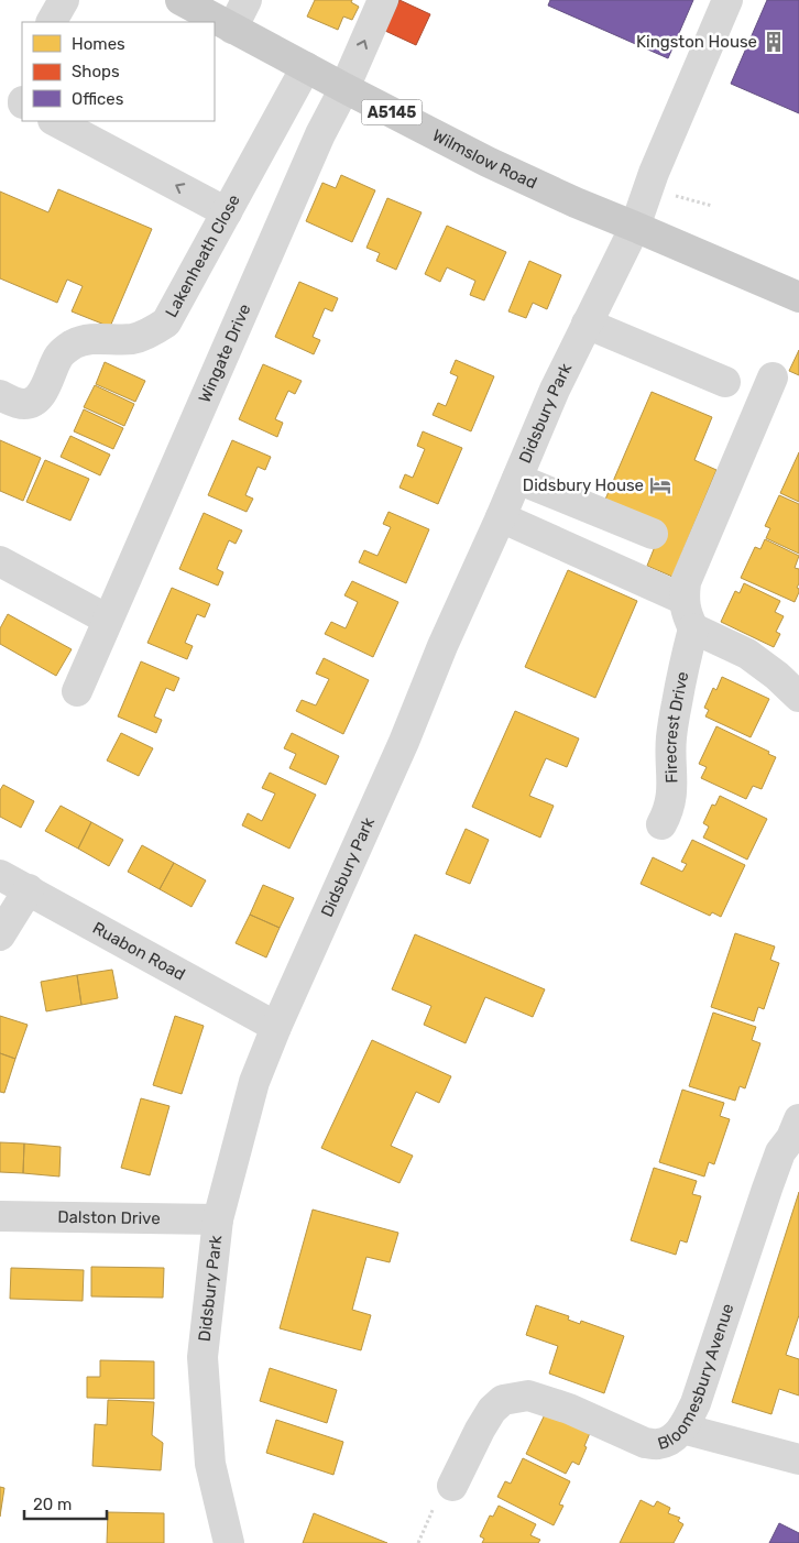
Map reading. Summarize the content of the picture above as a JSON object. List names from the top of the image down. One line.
{"streets":{"main road":["A5145","Wilmslow Road"],"street":["Lakenheath Close","Wingate Drive","Didsbury Park","Firecrest Drive","Ruabon Road","Dalston Drive","Bloomesbury Avenue"]},"crossings":[["Wilmslow Road","Lakenheath Close"],["Wilmslow Road","Wingate Drive"],["Wilmslow Road","Didsbury Park"],["Didsbury Park","Ruabon Road"],["Didsbury Park","Dalston Drive"]],"places":{"building":["Kingston House"],"hotel":["Didsbury House"]},"legend":["Homes","Shops","Offices"],"scale_bar":"20 m"}
